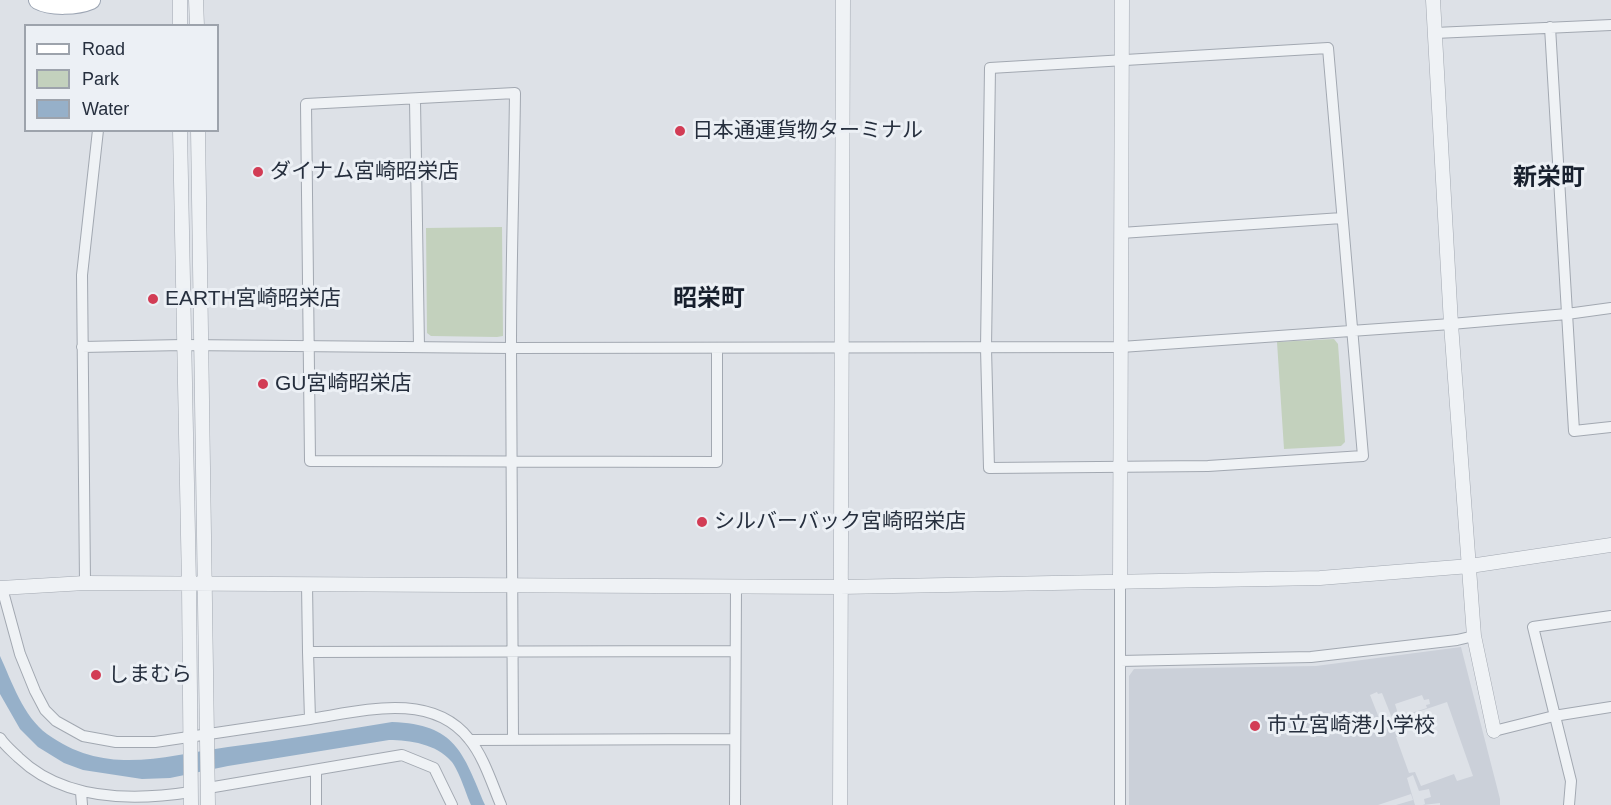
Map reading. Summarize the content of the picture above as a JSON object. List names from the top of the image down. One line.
{"districts":["新栄町","昭栄町"],"places":["日本通運貨物ターミナル","ダイナム宮崎昭栄店","EARTH宮崎昭栄店","GU宮崎昭栄店","シルバーバック宮崎昭栄店","しまむら","市立宮崎港小学校"],"legend":["Road","Park","Water"]}
